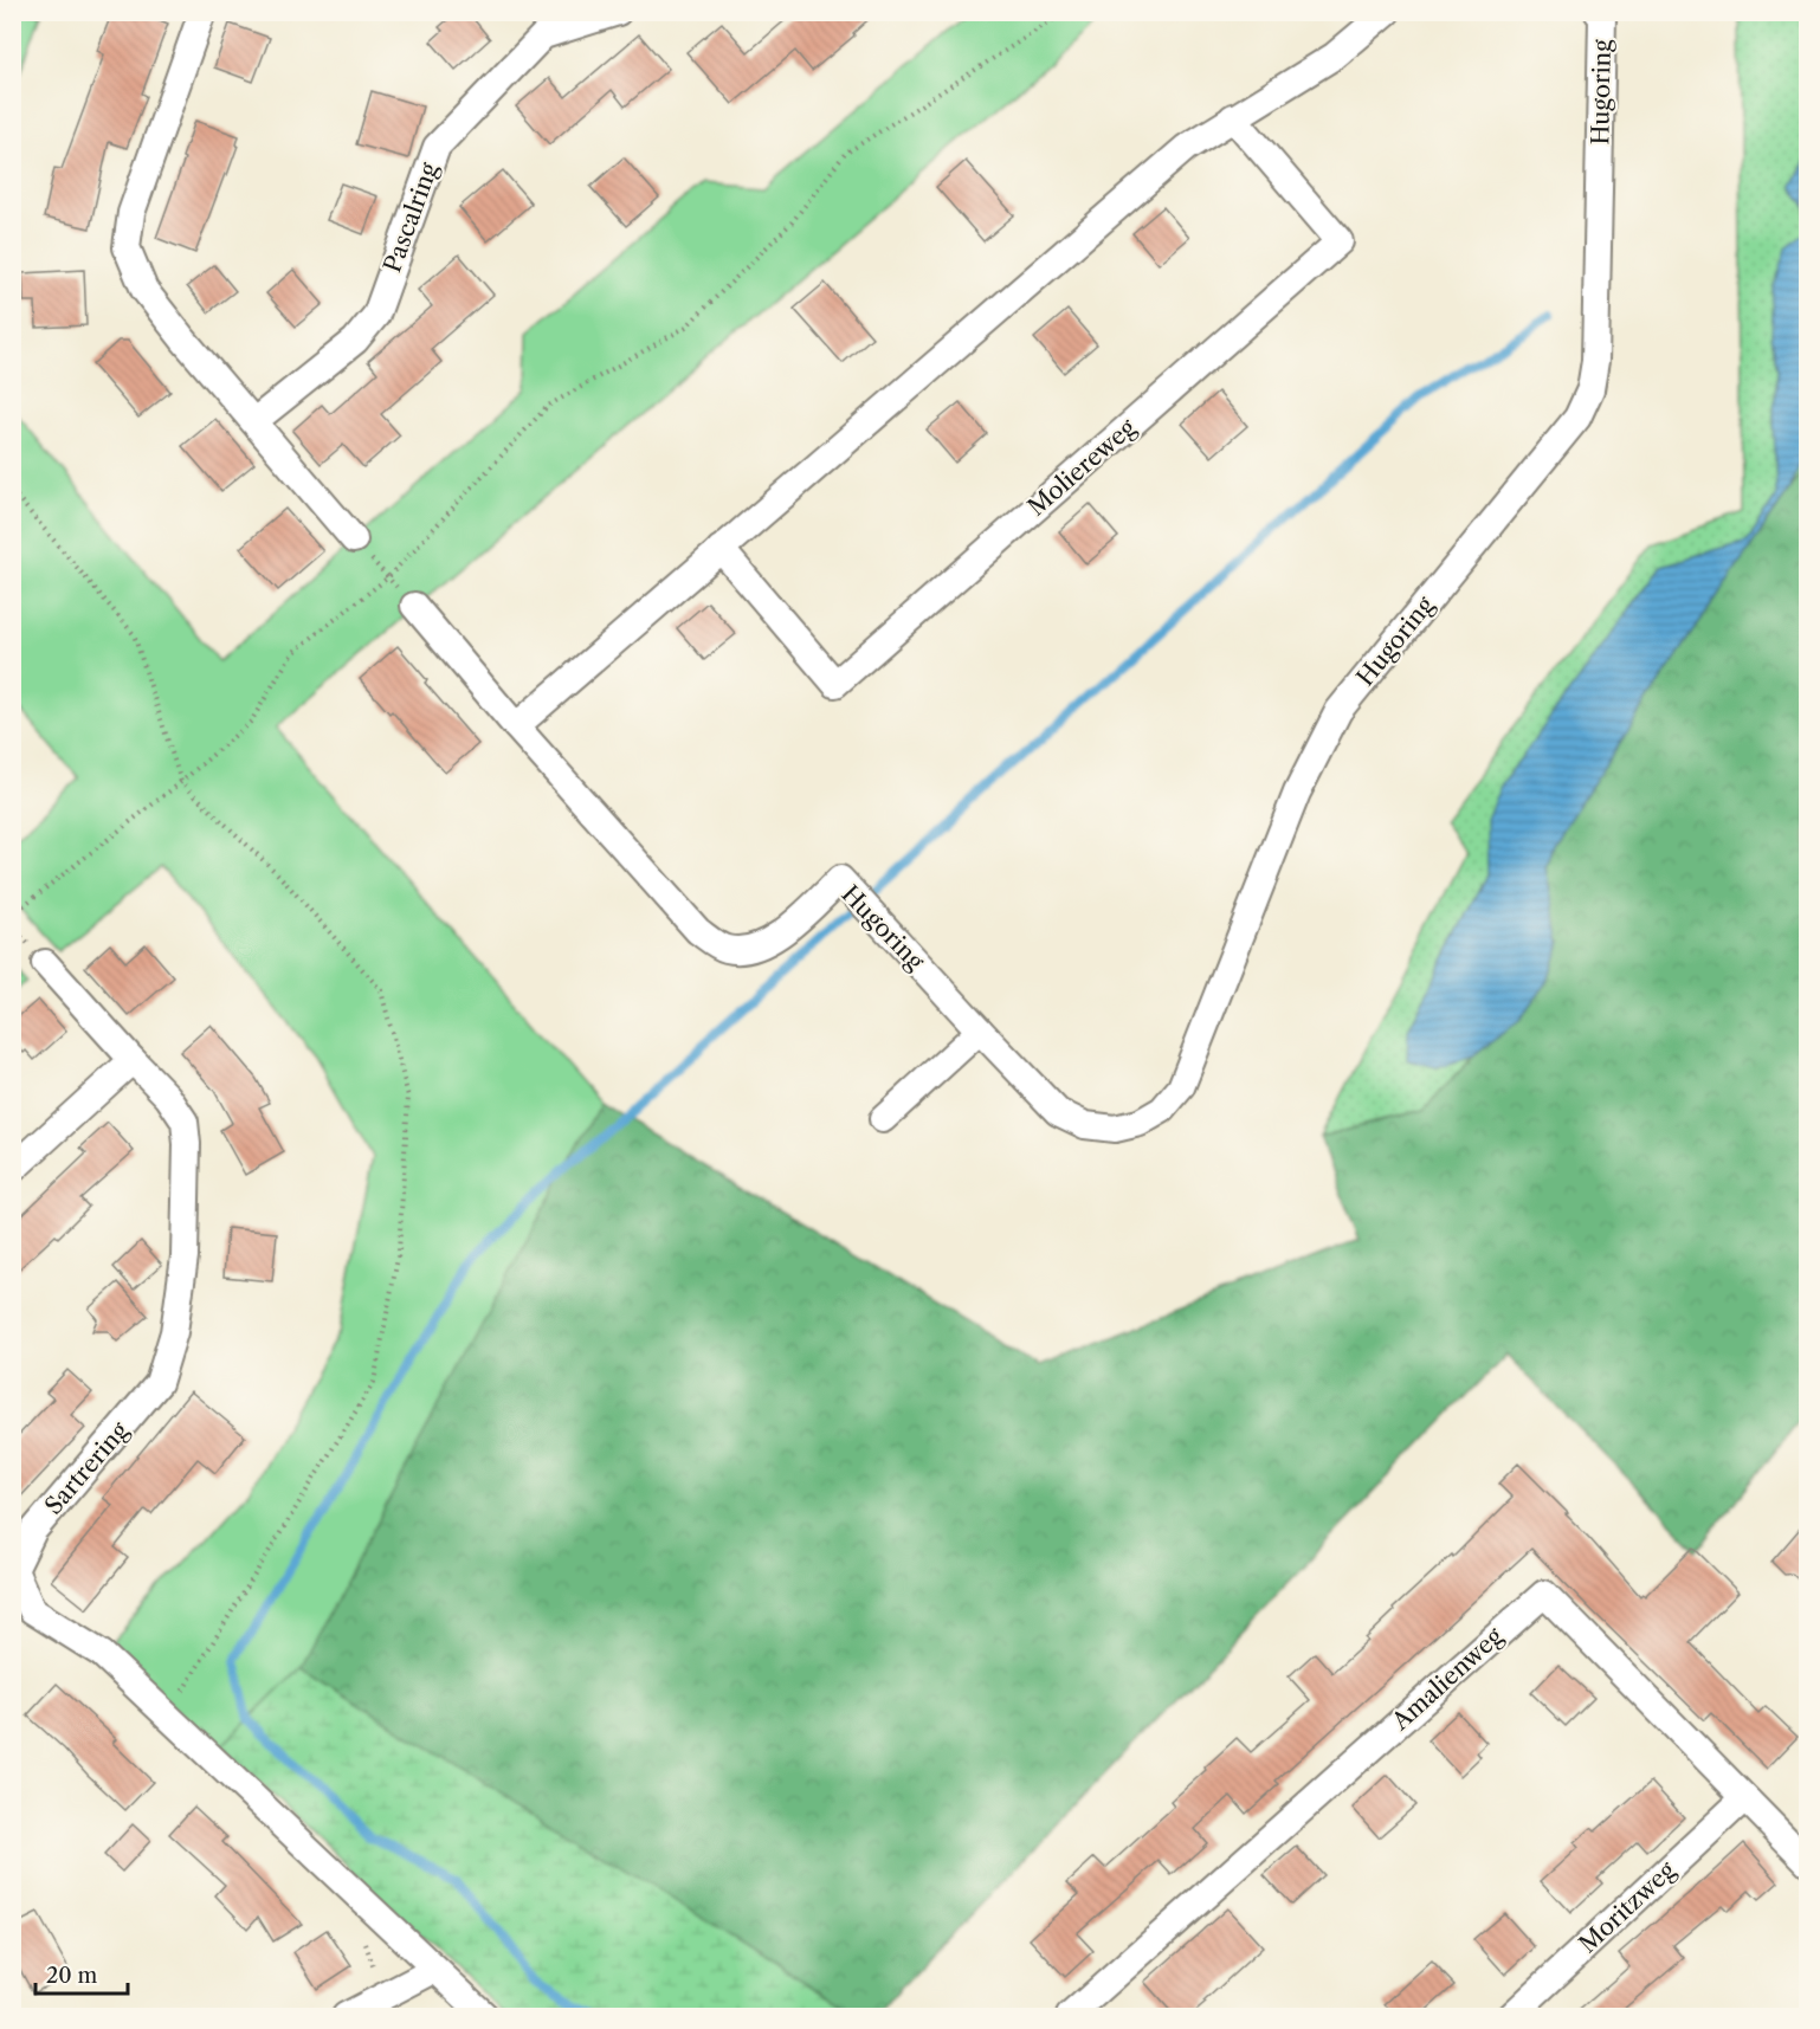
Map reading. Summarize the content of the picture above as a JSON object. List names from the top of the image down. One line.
{"streets":{"street":["Hugoring","Pascalring","Moliereweg","Sartrering","Amalienweg","Moritzweg"]},"crossings":[["Amalienweg","Moritzweg"]],"scale_bar":"20 m"}
